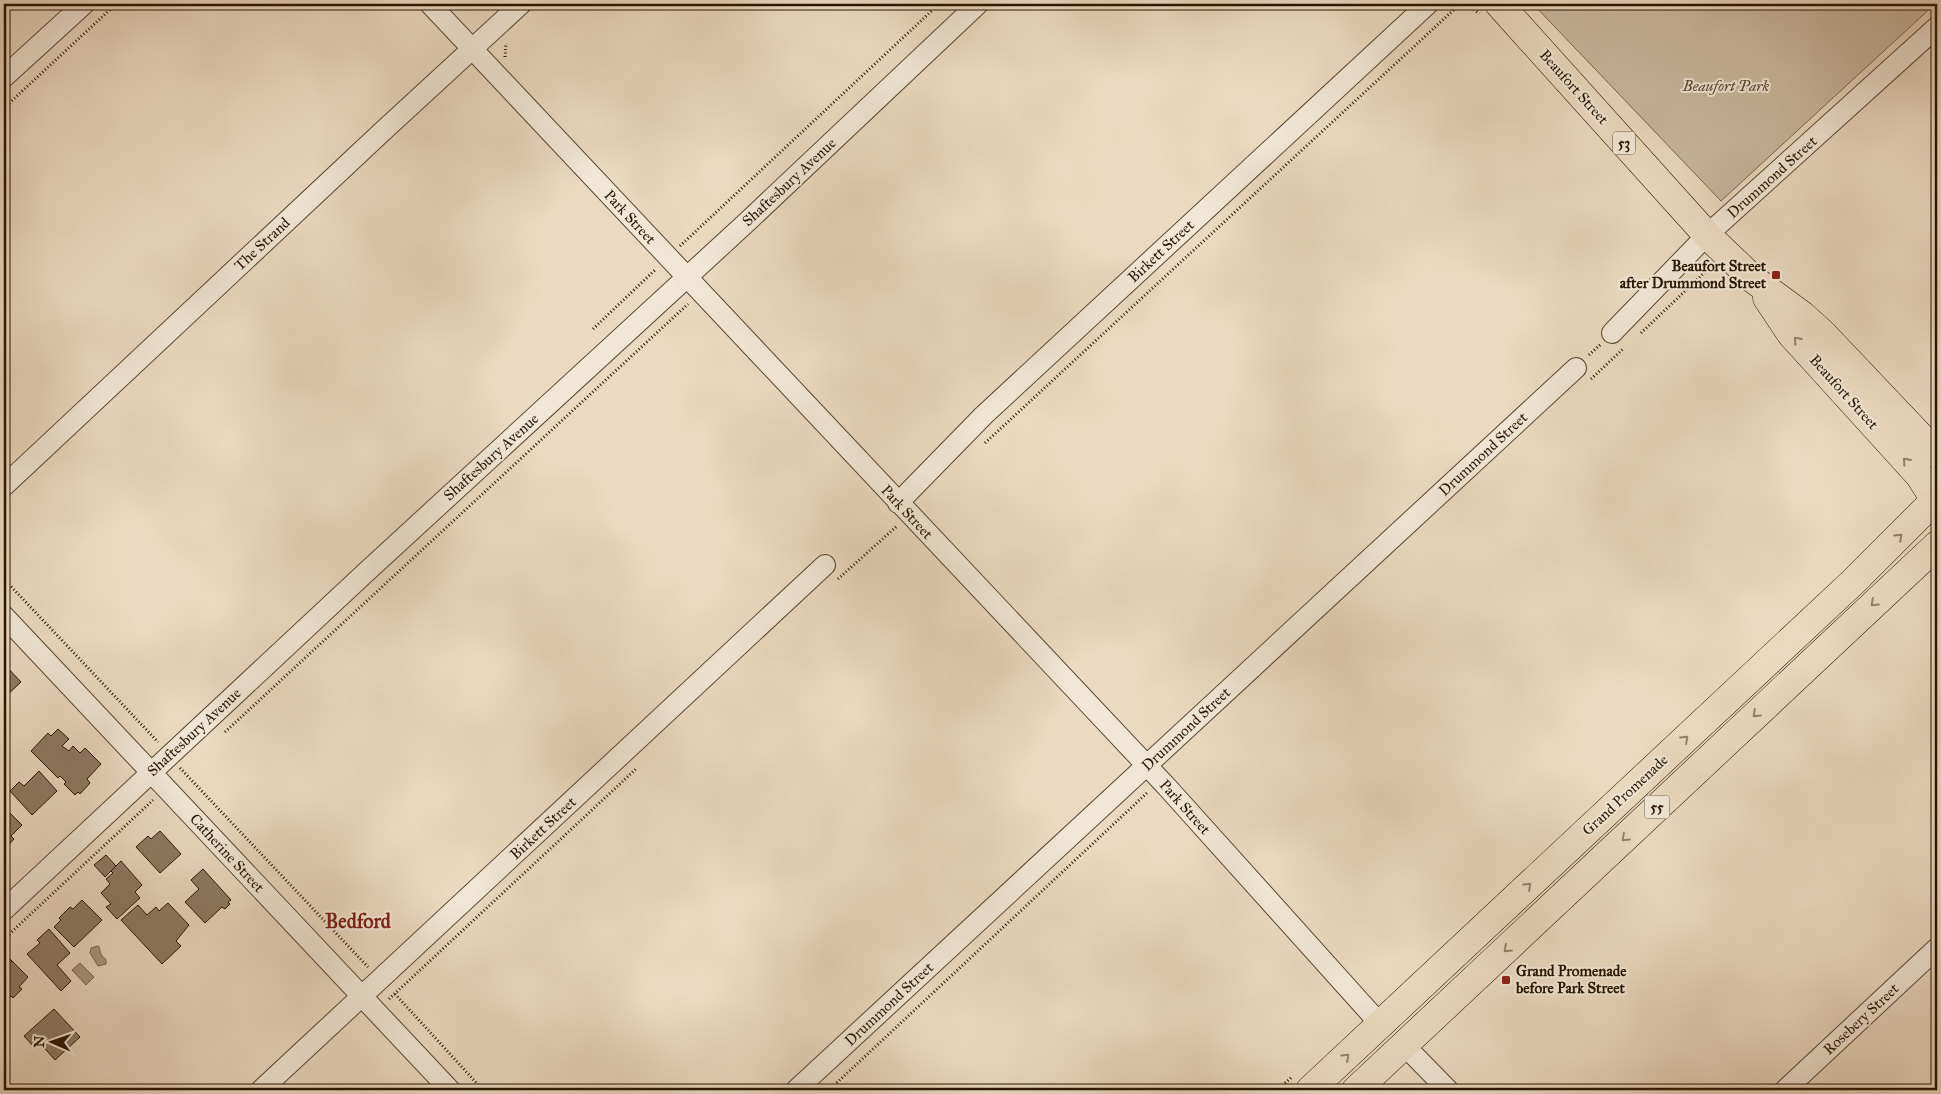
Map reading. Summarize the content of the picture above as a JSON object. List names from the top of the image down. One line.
{"streets":{"main road":["Beaufort Street","53","Grand Promenade","55"],"street":["Drummond Street","Shaftesbury Avenue","Park Street","The Strand","Birkett Street","Catherine Street","Rosebery Street"]},"crossings":[["Beaufort Street","Drummond Street"],["Beaufort Street","Grand Promenade"],["Drummond Street","Park Street"],["Shaftesbury Avenue","Park Street"],["Shaftesbury Avenue","Catherine Street"],["Park Street","The Strand"],["Park Street","Birkett Street"],["Park Street","Grand Promenade"],["Birkett Street","Catherine Street"]],"districts":["Bedford"],"parks":["Beaufort Park"],"places":{"transit":["Beaufort Street after Drummond Street","Grand Promenade before Park Street"]},"north":"left"}
